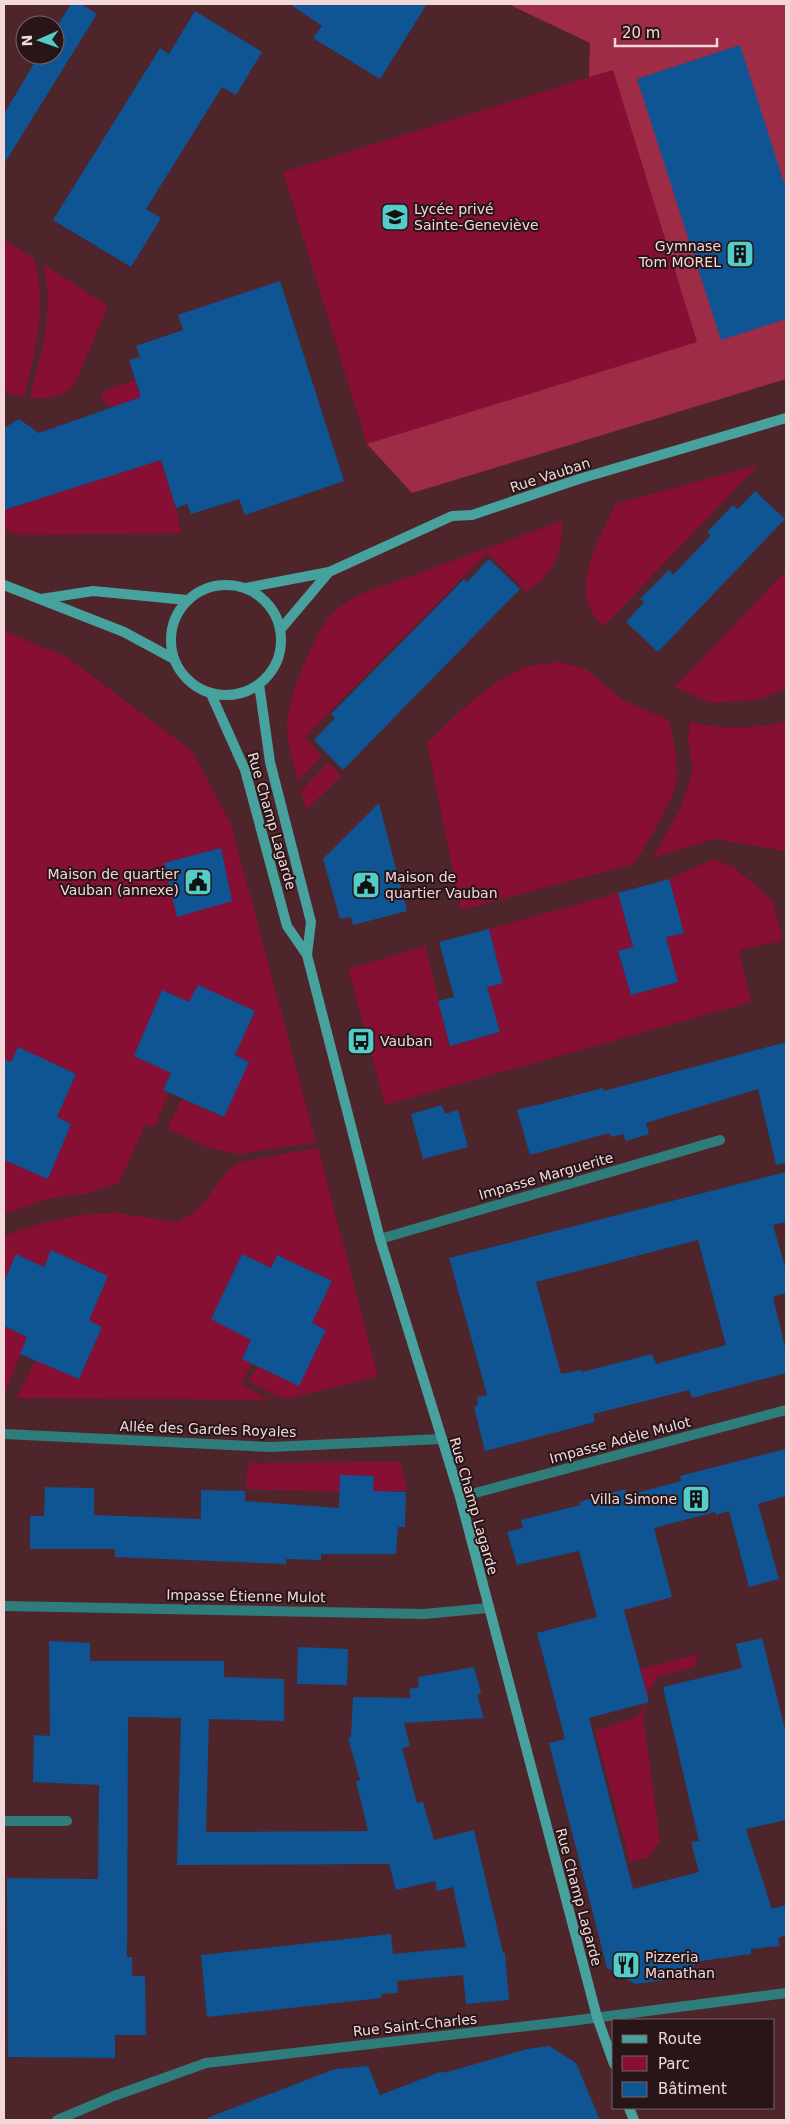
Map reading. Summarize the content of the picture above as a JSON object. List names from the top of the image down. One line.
{"streets":{"main road":["Rue Vauban","Rue Champ Lagarde"],"street":["Impasse Marguerite","Allée des Gardes Royales","Impasse Adèle Mulot","Impasse Étienne Mulot","Rue Saint-Charles"]},"crossings":[["Rue Vauban","Rue Champ Lagarde"],["Rue Champ Lagarde","Impasse Marguerite"],["Rue Champ Lagarde","Allée des Gardes Royales"],["Rue Champ Lagarde","Impasse Adèle Mulot"],["Rue Champ Lagarde","Impasse Étienne Mulot"],["Rue Champ Lagarde","Rue Saint-Charles"]],"places":{"school or university":["Lycée privé Sainte-Geneviève"],"building":["Gymnase Tom MOREL","Villa Simone"],"public building":["Maison de quartier Vauban (annexe)","Maison de quartier Vauban"],"bus stop":["Vauban"],"restaurant":["Pizzeria Manathan"]},"legend":["Route","Parc","Bâtiment"],"scale_bar":"20 m","north":"left"}
